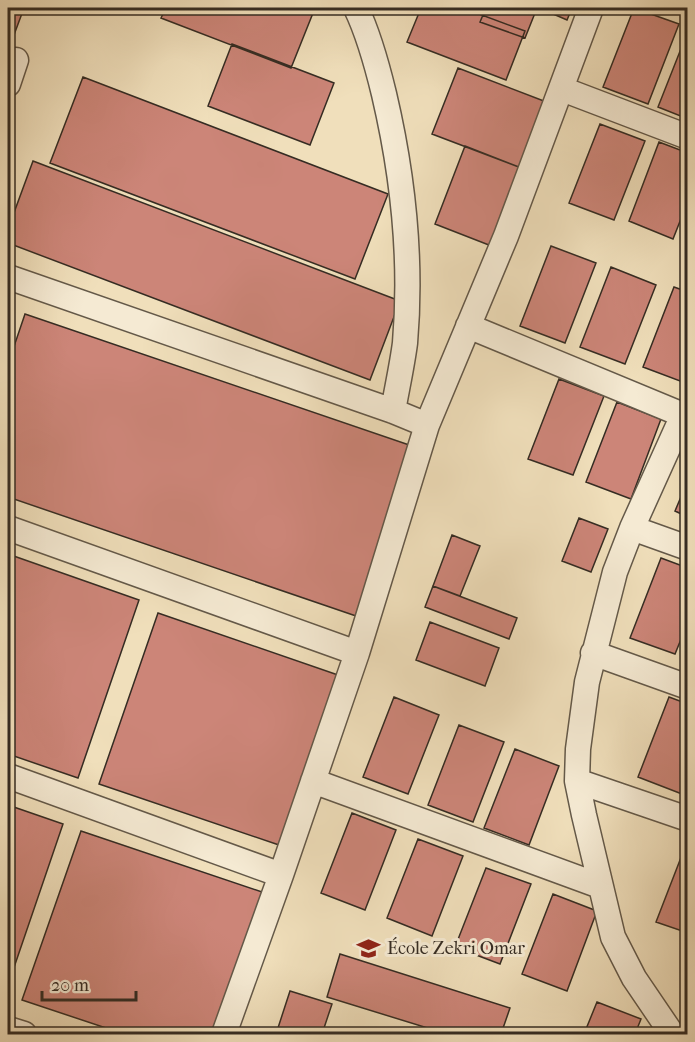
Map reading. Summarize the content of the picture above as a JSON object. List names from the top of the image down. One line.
{"places":{"school or university":["École Zekri Omar"]},"scale_bar":"20 m"}
